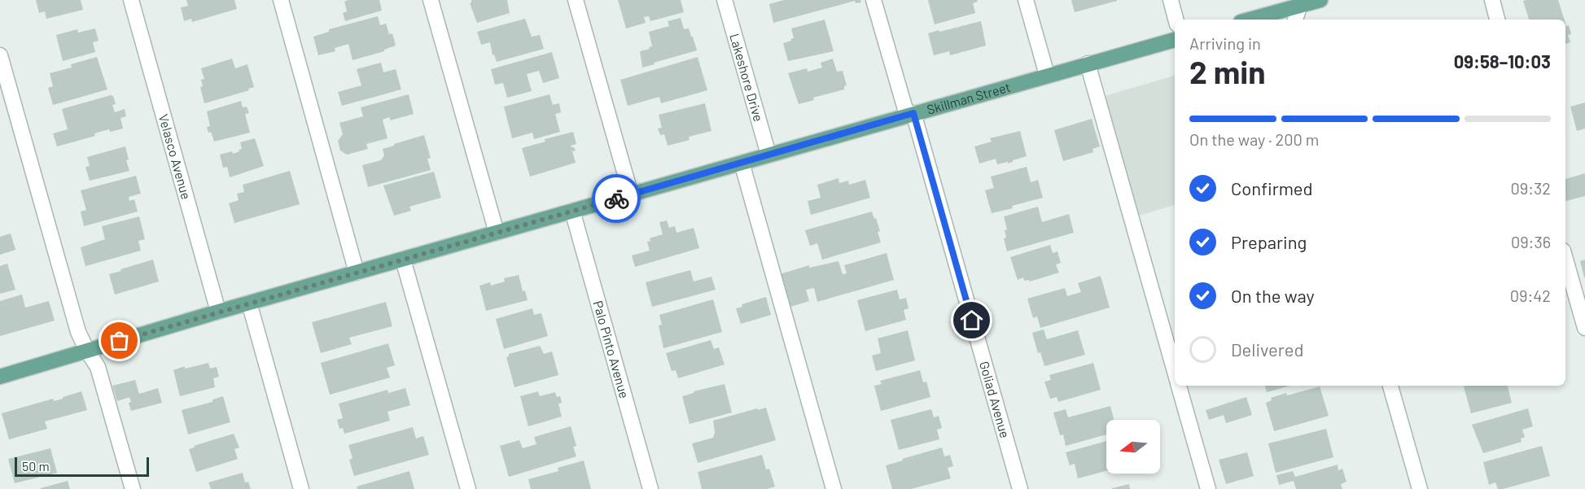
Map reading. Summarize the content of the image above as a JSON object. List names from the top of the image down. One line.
{"streets":{"main road":["Skillman Street"],"street":["Lakeshore Drive","Velasco Avenue","Palo Pinto Avenue","Goliad Avenue"]},"crossings":[["Lakeshore Drive","Skillman Street"],["Skillman Street","Velasco Avenue"],["Skillman Street","Palo Pinto Avenue"],["Skillman Street","Goliad Avenue"]],"scale_bar":"50 m","north":"left","page":{"heading":["2 min","Arriving in","09:58–10:03"],"bar":"On the way · 200 m","list":[["Confirmed","09:32"],["Preparing","09:36"],["On the way","09:42"],"Delivered"],"scale":"50 m"}}
